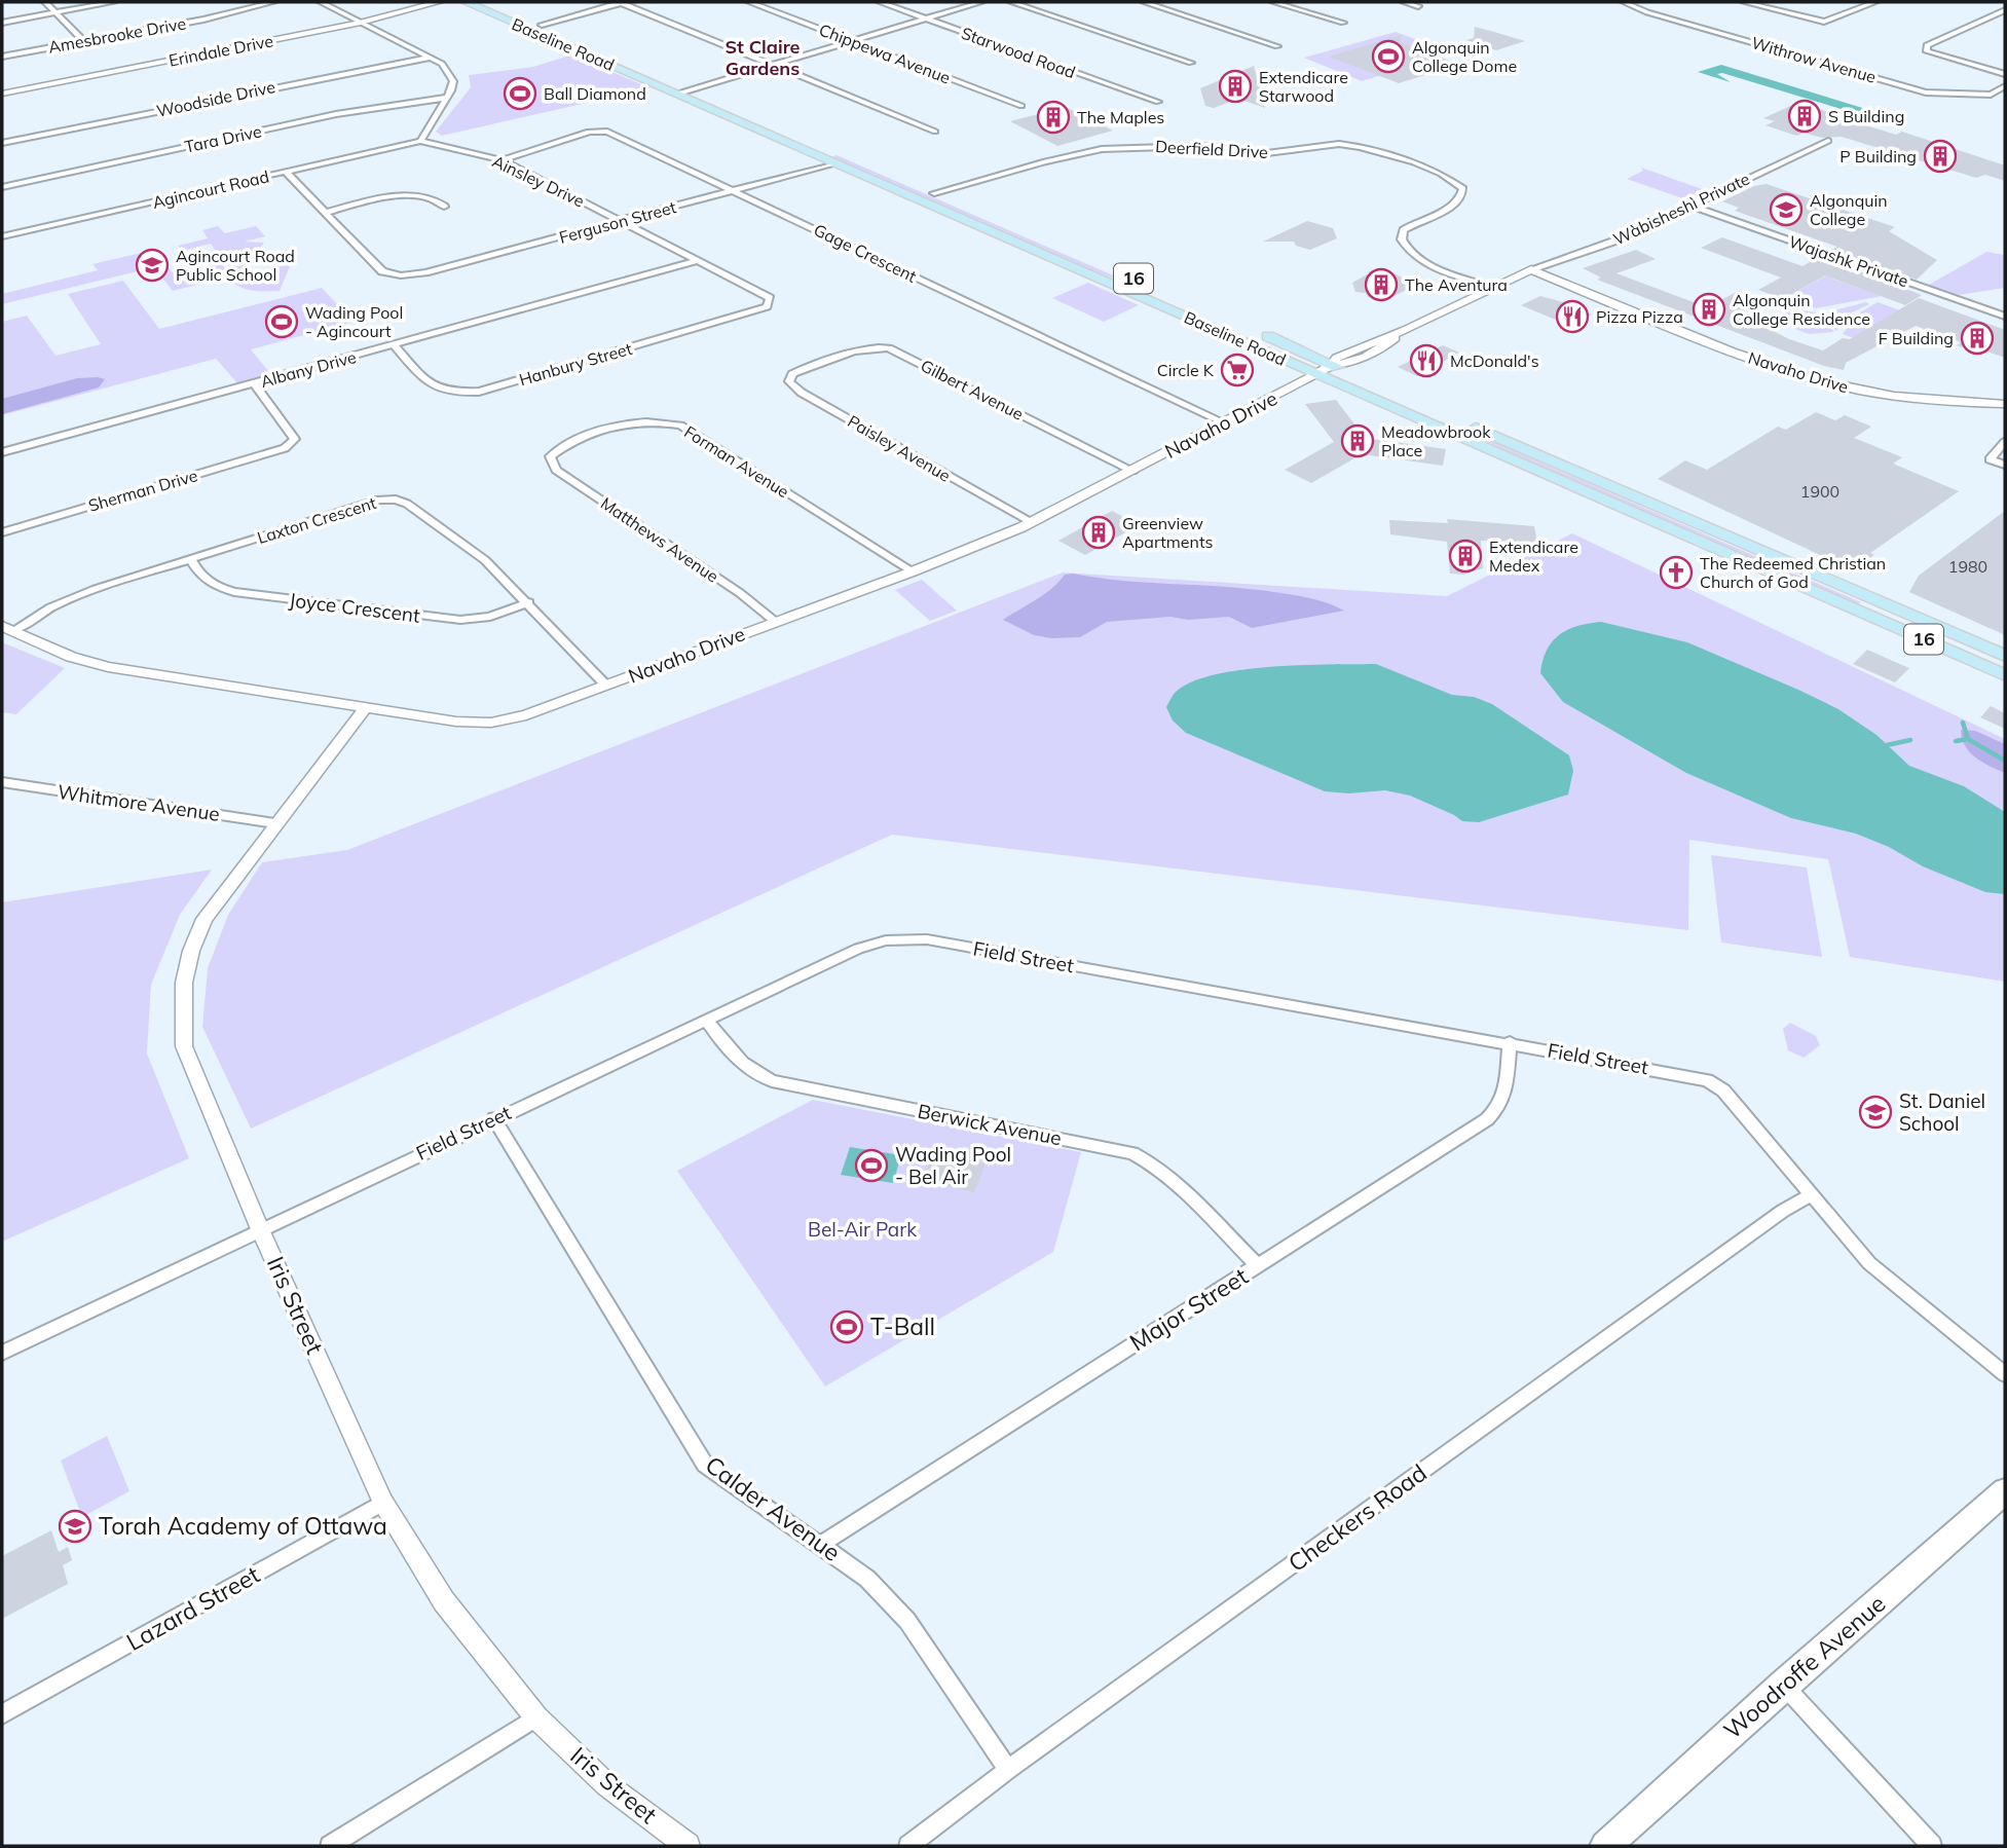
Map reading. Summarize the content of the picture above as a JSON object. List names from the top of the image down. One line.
{"streets":{"main road":["Baseline Road","16","Woodroffe Avenue"],"street":["Amesbrooke Drive","Erindale Drive","Starwood Road","Chippewa Avenue","Withrow Avenue","Woodside Drive","Tara Drive","Deerfield Drive","Ainsley Drive","Agincourt Road","Wàbisheshì Private","Ferguson Street","Gage Crescent","Wajashk Private","Hanbury Street","Albany Drive","Navaho Drive","Gilbert Avenue","Paisley Avenue","Forman Avenue","Sherman Drive","Laxton Crescent","Matthews Avenue","Joyce Crescent","Whitmore Avenue","Field Street","Berwick Avenue","Iris Street","Major Street","Calder Avenue","Checkers Road","Lazard Street"]},"crossings":[["Baseline Road","Deerfield Drive"],["Baseline Road","Ferguson Street"],["Baseline Road","Navaho Drive"],["Deerfield Drive","Navaho Drive"],["Ainsley Drive","Agincourt Road"],["Ainsley Drive","Ferguson Street"],["Ainsley Drive","Gage Crescent"],["Ainsley Drive","Hanbury Street"],["Ainsley Drive","Albany Drive"],["Wàbisheshì Private","Wajashk Private"],["Wàbisheshì Private","Navaho Drive"],["Ferguson Street","Gage Crescent"],["Gage Crescent","Navaho Drive"],["Hanbury Street","Albany Drive"],["Navaho Drive","Gilbert Avenue"],["Navaho Drive","Paisley Avenue"],["Navaho Drive","Forman Avenue"],["Navaho Drive","Laxton Crescent"],["Navaho Drive","Matthews Avenue"],["Navaho Drive","Iris Street"],["Gilbert Avenue","Paisley Avenue"],["Forman Avenue","Matthews Avenue"],["Laxton Crescent","Joyce Crescent"],["Whitmore Avenue","Iris Street"],["Field Street","Berwick Avenue"],["Field Street","Iris Street"],["Field Street","Major Street"],["Field Street","Calder Avenue"],["Field Street","Checkers Road"],["Berwick Avenue","Major Street"],["Iris Street","Lazard Street"],["Major Street","Calder Avenue"],["Calder Avenue","Checkers Road"]],"districts":["St Claire Gardens"],"parks":["Bel-Air Park"],"places":{"sports":["Algonquin College Dome","Ball Diamond","Wading Pool - Agincourt","Wading Pool - Bel Air","T-Ball"],"building":["Extendicare Starwood","S Building","The Maples","P Building","The Aventura","Algonquin College Residence","F Building","Meadowbrook Place","Greenview Apartments","Extendicare Medex"],"school or university":["Algonquin College","Agincourt Road Public School","St. Daniel School","Torah Academy of Ottawa"],"restaurant":["Pizza Pizza","McDonald's"],"supermarket":["Circle K"],"church":["The Redeemed Christian Church of God"]},"house_numbers":["1900","1980"]}
